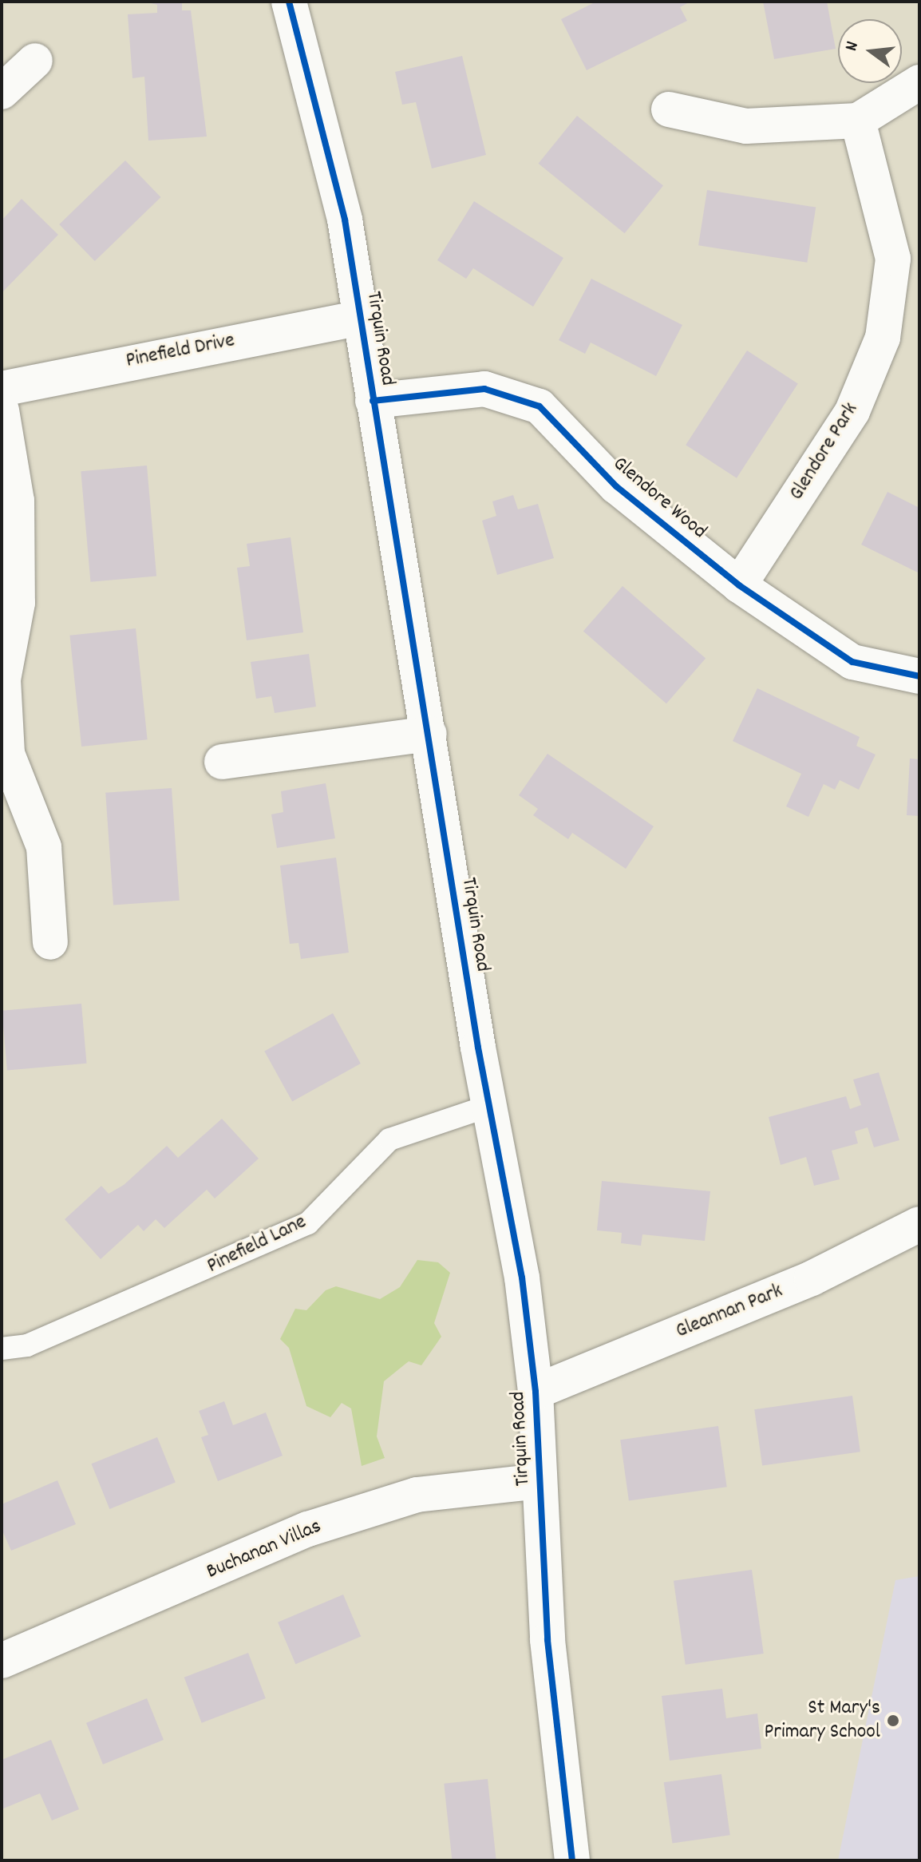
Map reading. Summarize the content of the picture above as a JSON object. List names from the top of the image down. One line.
{"streets":{"street":["Tirquin Road","Pinefield Drive","Glendore Park","Glendore Wood","Gleannan Park","Buchanan Villas"],"lane":["Pinefield Lane"]},"crossings":[["Tirquin Road","Pinefield Drive"],["Tirquin Road","Glendore Wood"],["Tirquin Road","Pinefield Lane"],["Tirquin Road","Gleannan Park"],["Tirquin Road","Buchanan Villas"],["Glendore Park","Glendore Wood"]],"places":["St Mary's Primary School"],"north":"left"}
